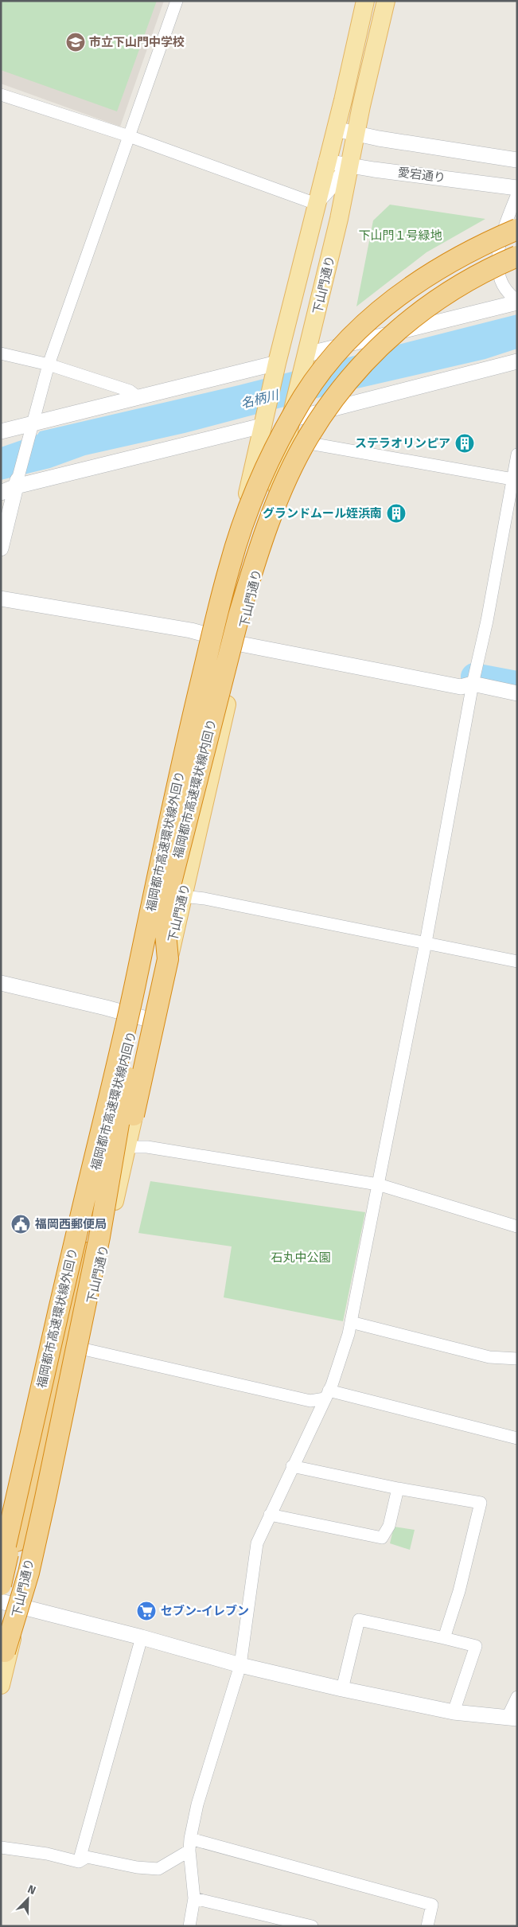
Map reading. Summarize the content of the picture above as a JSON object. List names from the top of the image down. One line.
{"streets":{"highway":["福岡都市高速環状線内回り","福岡都市高速環状線外回り"],"main road":["下山門通り"],"street":["愛宕通り"]},"crossings":[["愛宕通り","下山門通り"],["下山門通り","福岡都市高速環状線内回り"]],"water":["名柄川"],"parks":["下山門１号緑地","石丸中公園"],"places":{"school or university":["市立下山門中学校"],"building":["ステラオリンピア","グランドムール姪浜南"],"public building":["福岡西郵便局"],"supermarket":["セブン-イレブン"]},"north":"top right"}
